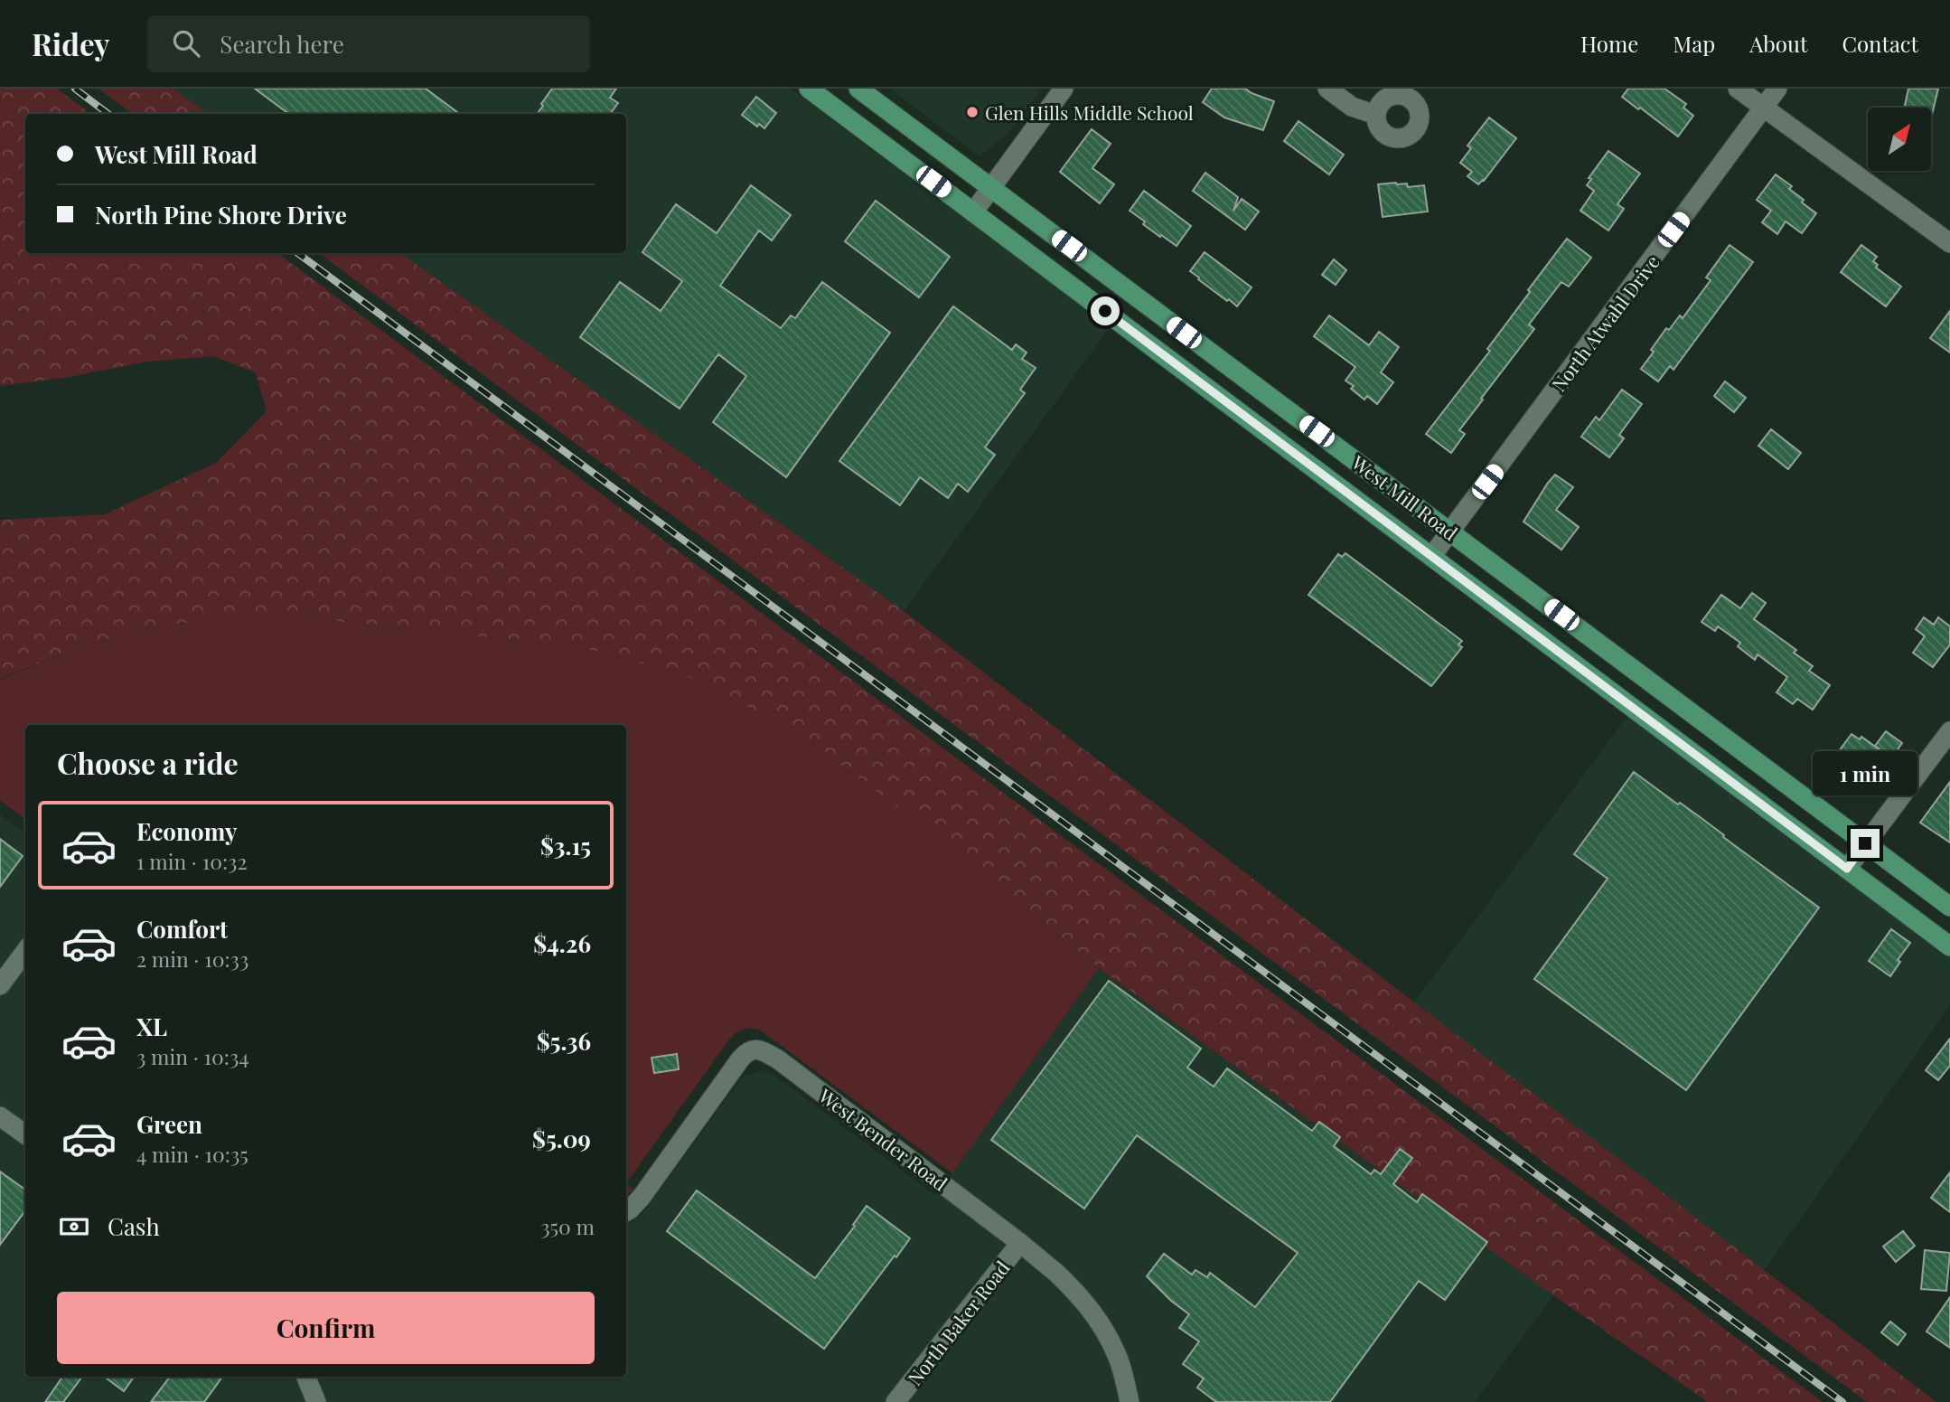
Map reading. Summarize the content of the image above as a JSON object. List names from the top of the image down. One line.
{"streets":{"main road":["West Mill Road"],"street":["North Atwahl Drive","West Bender Road","North Baker Road"]},"crossings":[["North Atwahl Drive","West Mill Road"],["West Bender Road","North Baker Road"]],"places":["Glen Hills Middle School"],"north":"top right","page":{"header":"Ridey","search":"Search here","nav":["Home","Map","About","Contact"],"banner":["West Mill Road","North Pine Shore Drive"],"heading":"Choose a ride","bubble":"1 min","list":[{"name":"Economy","note":"1 min · 10:32","value":"$3.15"},{"name":"Comfort","note":"2 min · 10:33","value":"$4.26"},{"name":"XL","note":"3 min · 10:34","value":"$5.36"},{"name":"Green","note":"4 min · 10:35","value":"$5.09"}],"pay":["Cash","350 m"],"buttons":"Confirm"}}
